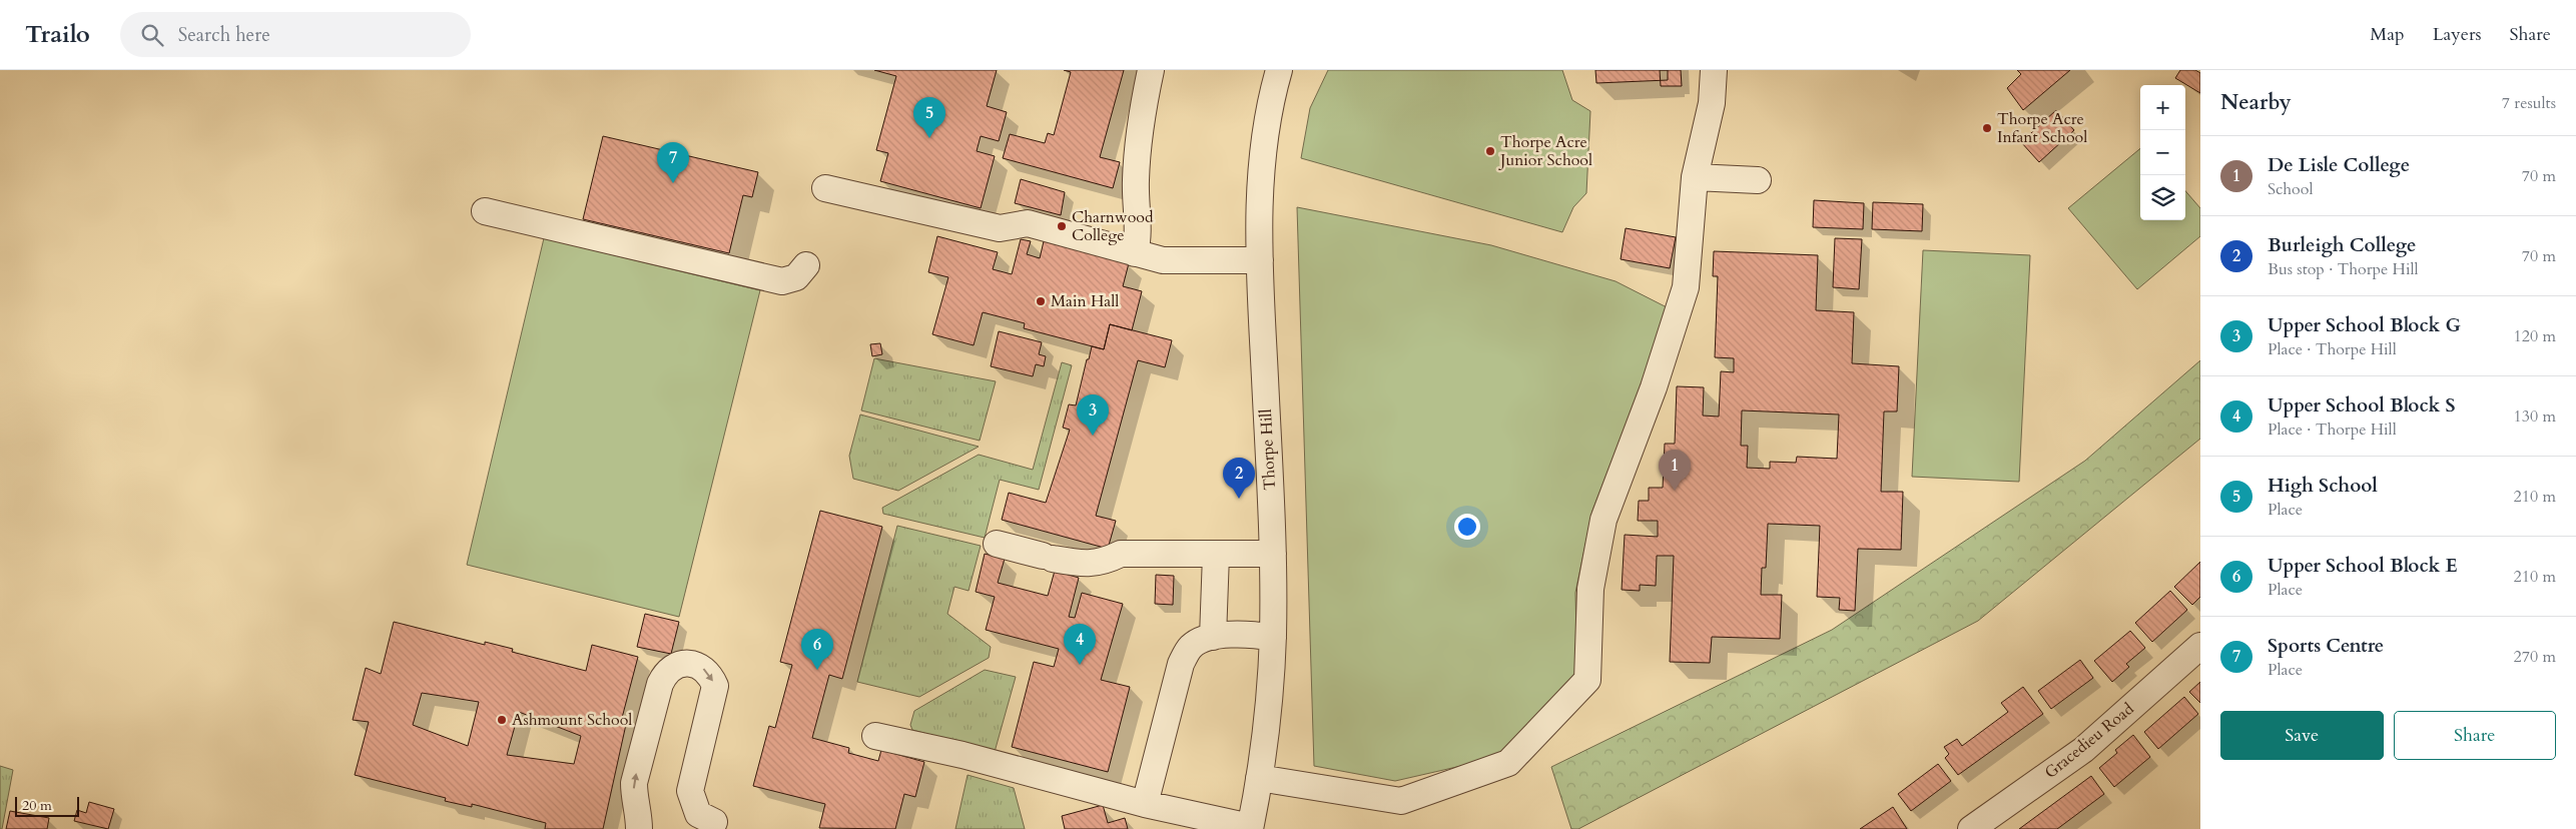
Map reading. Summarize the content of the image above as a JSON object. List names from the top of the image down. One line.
{"streets":{"street":["Thorpe Hill","Gracedieu Road"]},"places":["Thorpe Acre Infant School","Thorpe Acre Junior School","Charnwood College","Main Hall","Ashmount School"],"scale_bar":"20 m","page":{"header":"Trailo","search":"Search here","nav":["Map","Layers","Share"],"heading":["Nearby","7 results"],"map_buttons":["+","−"],"pins":["5","7","3","1","2","4","6"],"list":[{"mark":"1","name":"De Lisle College","note":"School","value":"70 m"},{"mark":"2","name":"Burleigh College","note":"Bus stop · Thorpe Hill","value":"70 m"},{"mark":"3","name":"Upper School Block G","note":"Place · Thorpe Hill","value":"120 m"},{"mark":"4","name":"Upper School Block S","note":"Place · Thorpe Hill","value":"130 m"},{"mark":"5","name":"High School","note":"Place","value":"210 m"},{"mark":"6","name":"Upper School Block E","note":"Place","value":"210 m"},{"mark":"7","name":"Sports Centre","note":"Place","value":"270 m"}],"buttons":["Save","Share"],"scale":"20 m"}}
